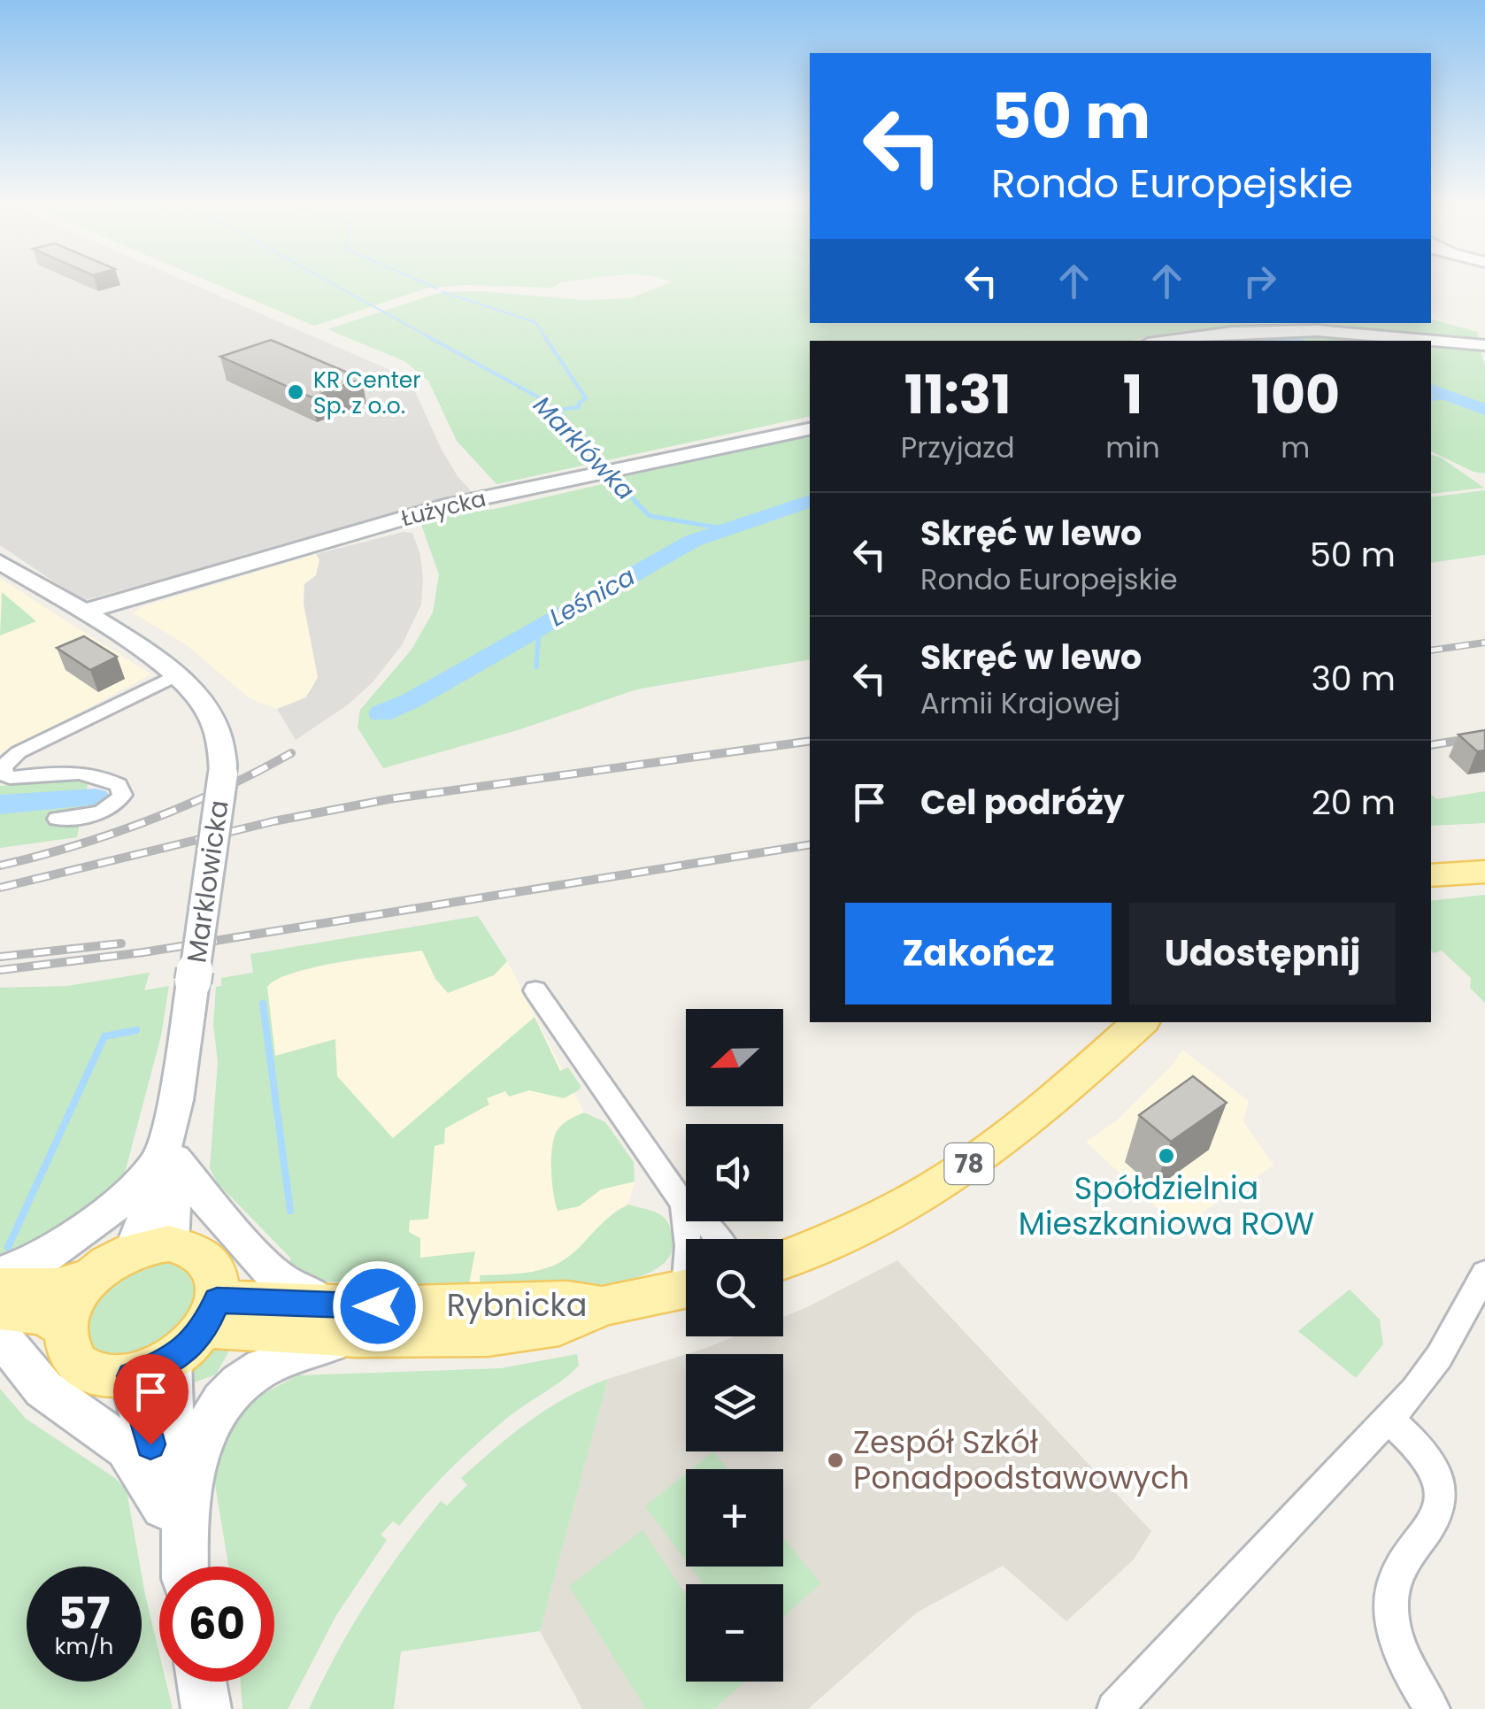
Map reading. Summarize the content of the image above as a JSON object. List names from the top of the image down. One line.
{"streets":{"main road":["Łużycka","Marklowicka","78","Rybnicka"]},"crossings":[["Łużycka","Marklowicka"],["Marklowicka","Rybnicka"]],"water":["Marklówka","Leśnica"],"places":["KR Center Sp. z o.o.","Spółdzielnia Mieszkaniowa ROW","Zespół Szkół Ponadpodstawowych"],"north":"left","page":{"turn":["50 m","Rondo Europejskie"],"eta":["11:31","Przyjazd","1","min","100","m"],"list":[{"name":"Skręć w lewo","note":"Rondo Europejskie","value":"50 m"},{"name":"Skręć w lewo","note":"Armii Krajowej","value":"30 m"},{"name":"Cel podróży","value":"20 m"}],"buttons":["Zakończ","Udostępnij"],"map_buttons":["+","−"],"speed":"57 km/h","limit":"60"}}
